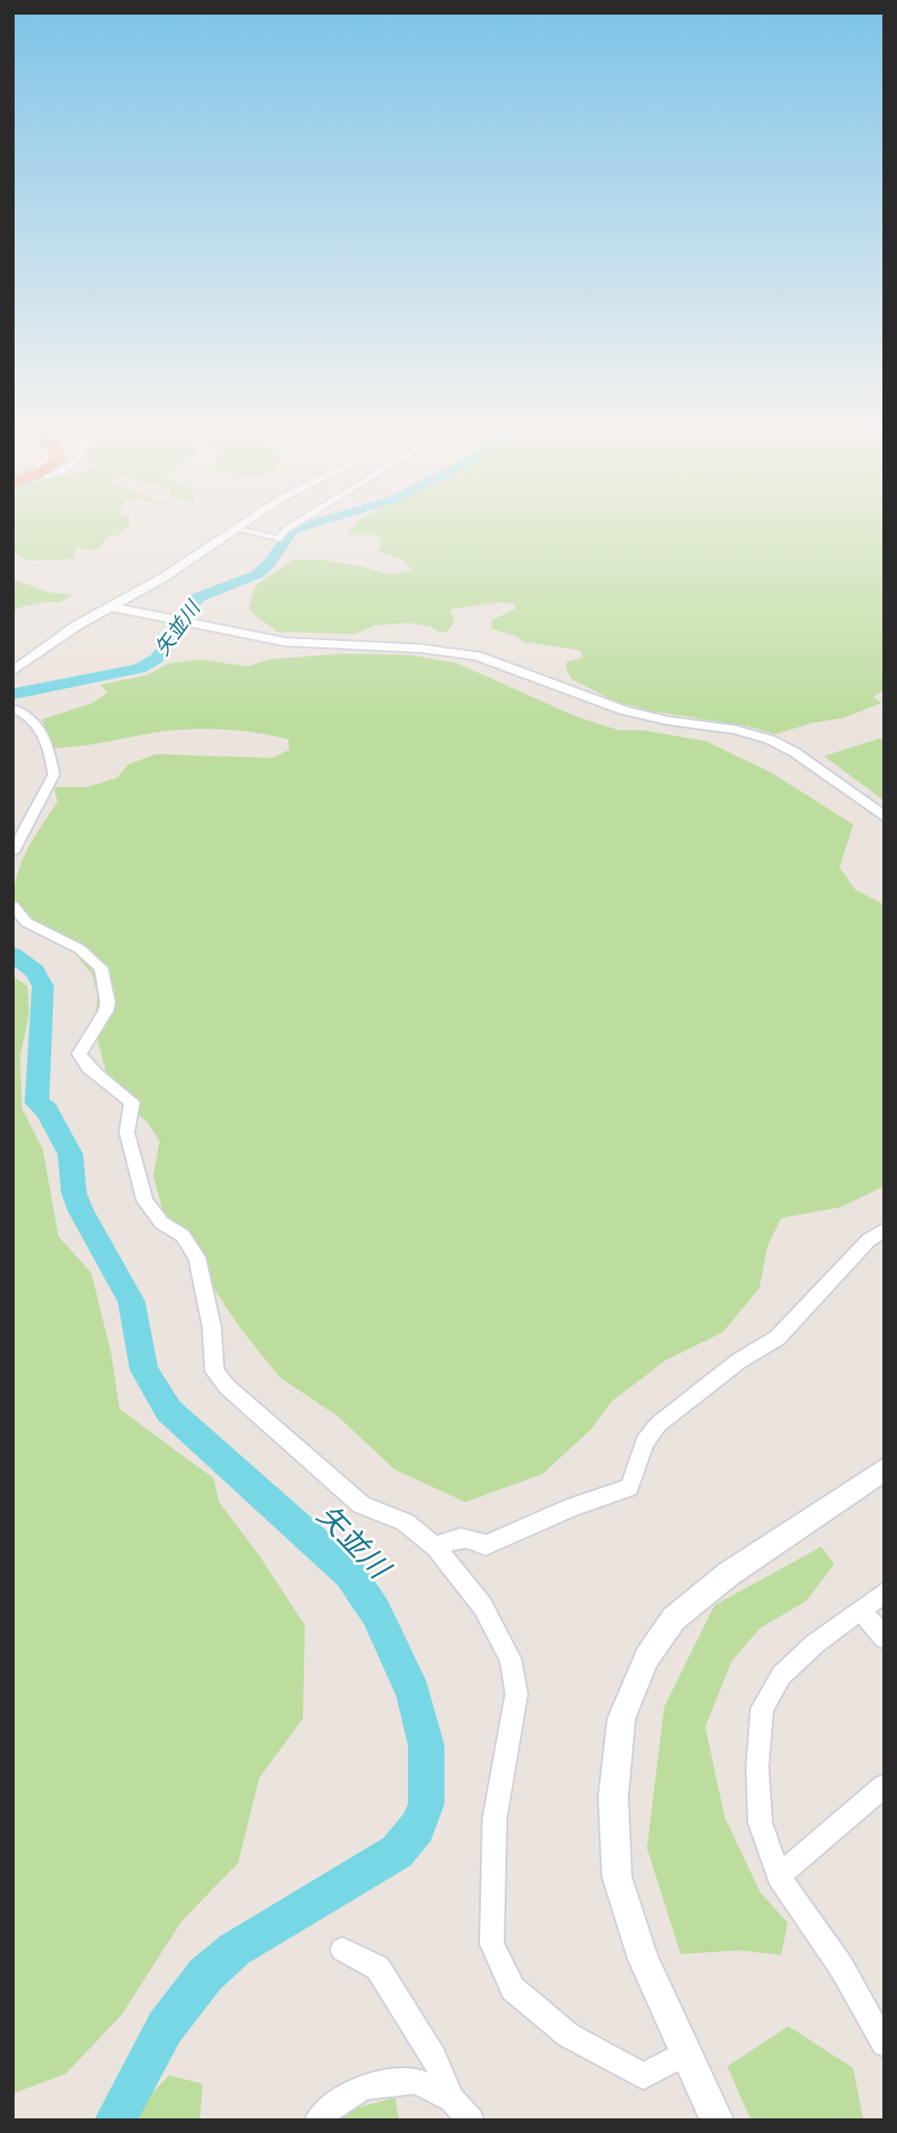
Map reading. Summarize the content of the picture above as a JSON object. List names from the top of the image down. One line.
{"water":["矢並川"]}
